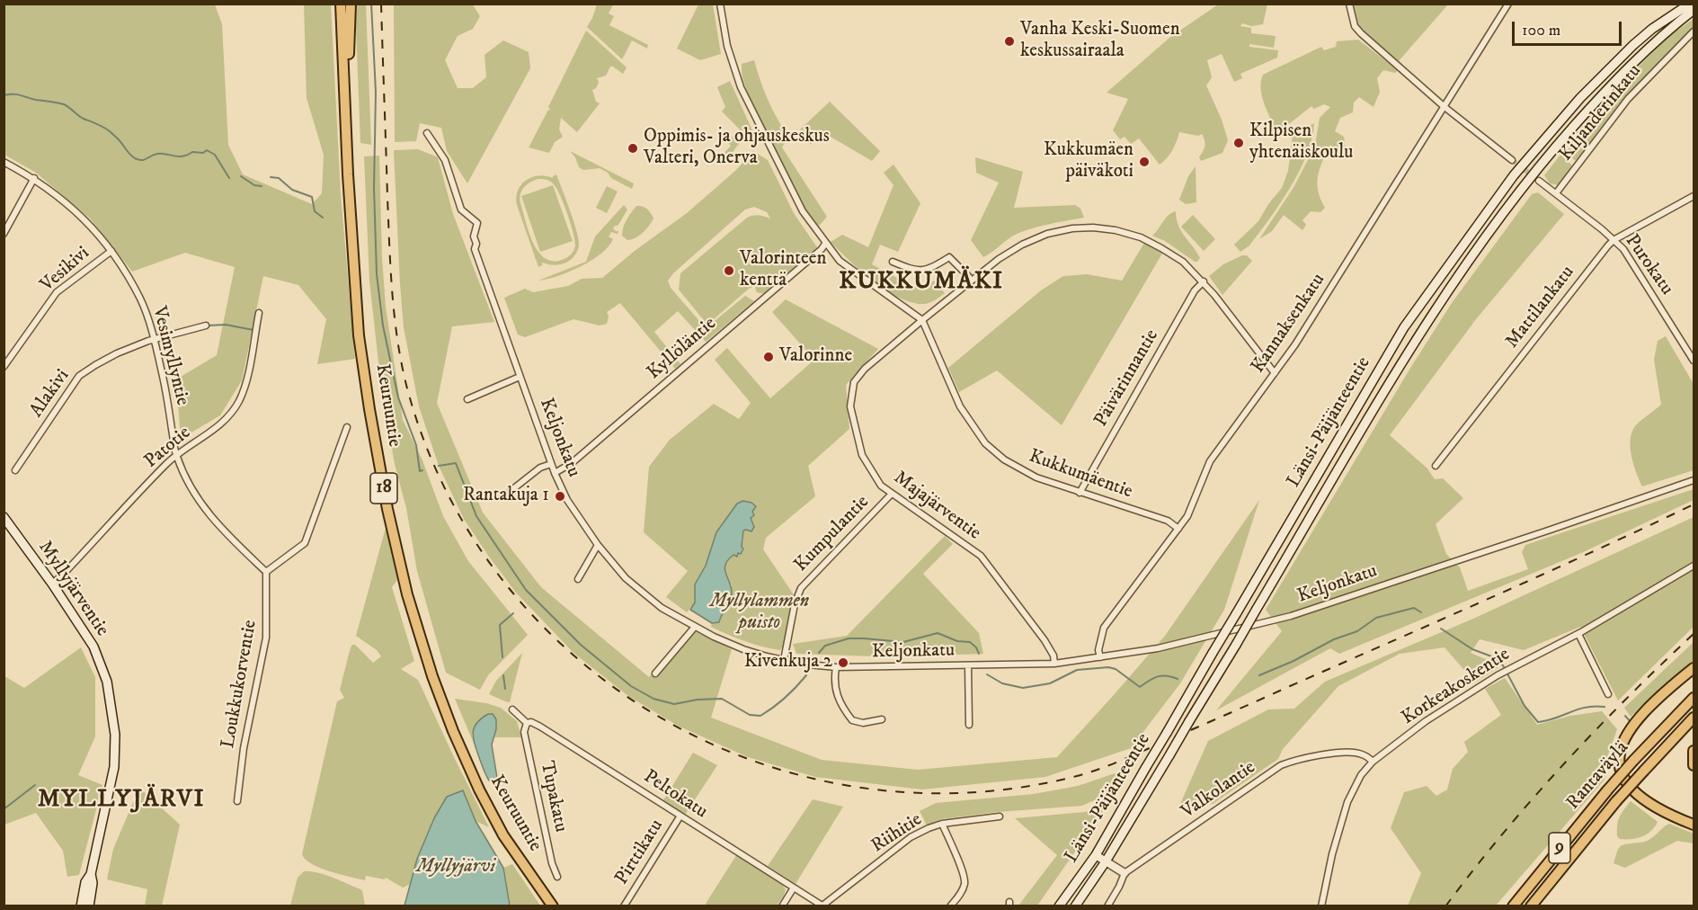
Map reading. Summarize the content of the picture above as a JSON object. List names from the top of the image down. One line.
{"streets":{"highway":["Keuruuntie","18","Rantaväylä","9"],"main road":["Länsi-Päijänteentie","Myllyjärventie"],"street":["Kiljanderinkatu","Purokatu","Vesikivi","Mattilankatu","Kannaksenkatu","Kyllöläntie","Vesimyllyntie","Päivärinnantie","Alakivi","Keljonkatu","Patotie","Kukkumäentie","Majajärventie","Kumpulantie","Loukkukorventie","Korkeakoskentie","Valkolantie","Peltokatu","Tupakatu","Riihitie","Pirttikatu"]},"crossings":[["Kiljanderinkatu","Purokatu"],["Purokatu","Mattilankatu"],["Vesikivi","Vesimyllyntie"],["Kannaksenkatu","Keljonkatu"],["Kannaksenkatu","Kukkumäentie"],["Kannaksenkatu","Majajärventie"],["Kyllöläntie","Keljonkatu"],["Vesimyllyntie","Alakivi"],["Vesimyllyntie","Patotie"],["Vesimyllyntie","Loukkukorventie"],["Päivärinnantie","Kukkumäentie"],["Päivärinnantie","Majajärventie"],["Keljonkatu","Majajärventie"],["Keljonkatu","Kumpulantie"],["Patotie","Myllyjärventie"],["Kukkumäentie","Majajärventie"],["Majajärventie","Kumpulantie"],["Korkeakoskentie","Valkolantie"],["Peltokatu","Tupakatu"],["Peltokatu","Riihitie"],["Peltokatu","Pirttikatu"]],"districts":["KUKKUMÄKI","MYLLYJÄRVI"],"water":["Myllyjärvi"],"parks":["Myllylammen puisto"],"places":["Vanha Keski-Suomen keskussairaala","Kilpisen yhtenäiskoulu","Oppimis- ja ohjauskeskus Valteri, Onerva","Kukkumäen päiväkoti","Valorinteen kenttä","Valorinne","Rantakuja 1","Kivenkuja 2"],"scale_bar":"100 m"}
